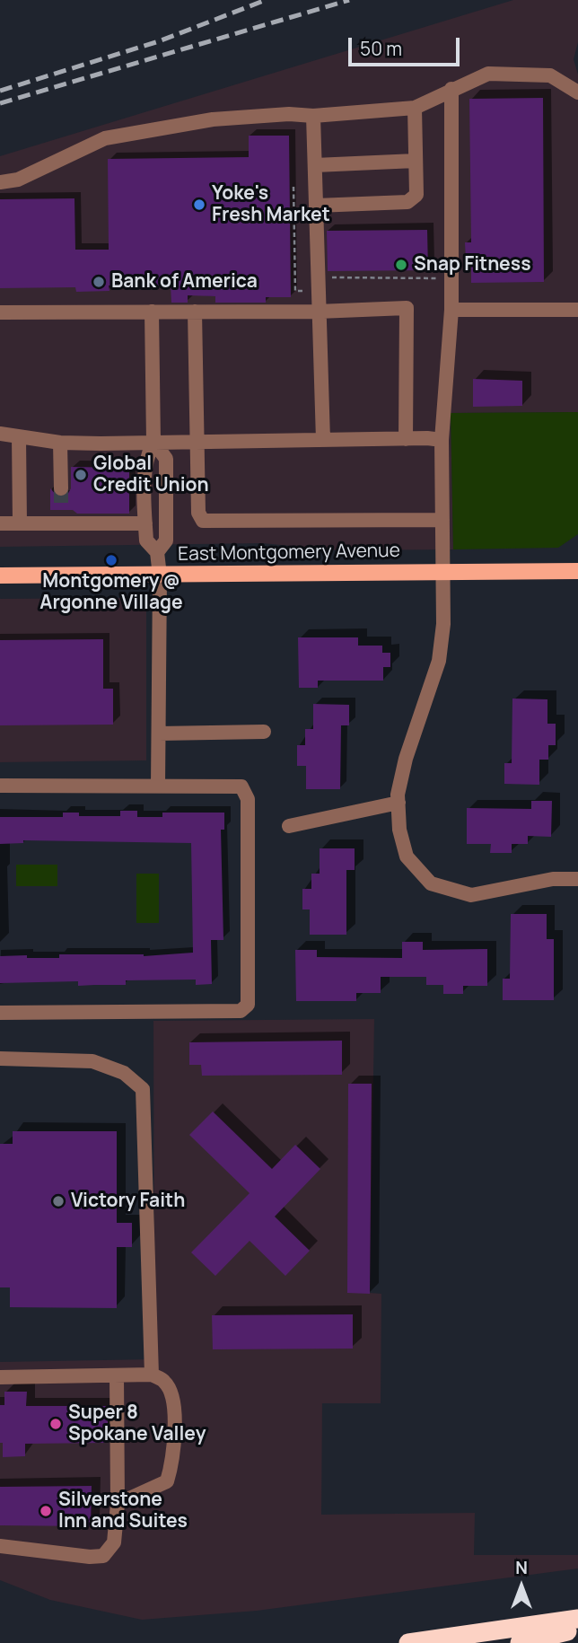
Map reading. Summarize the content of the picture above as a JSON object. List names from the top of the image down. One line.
{"streets":{"main road":["East Montgomery Avenue"]},"places":["Yoke's Fresh Market","Snap Fitness","Bank of America","Global Credit Union","Montgomery @ Argonne Village","Victory Faith","Super 8 Spokane Valley","Silverstone Inn and Suites"],"scale_bar":"50 m","north":"top"}
